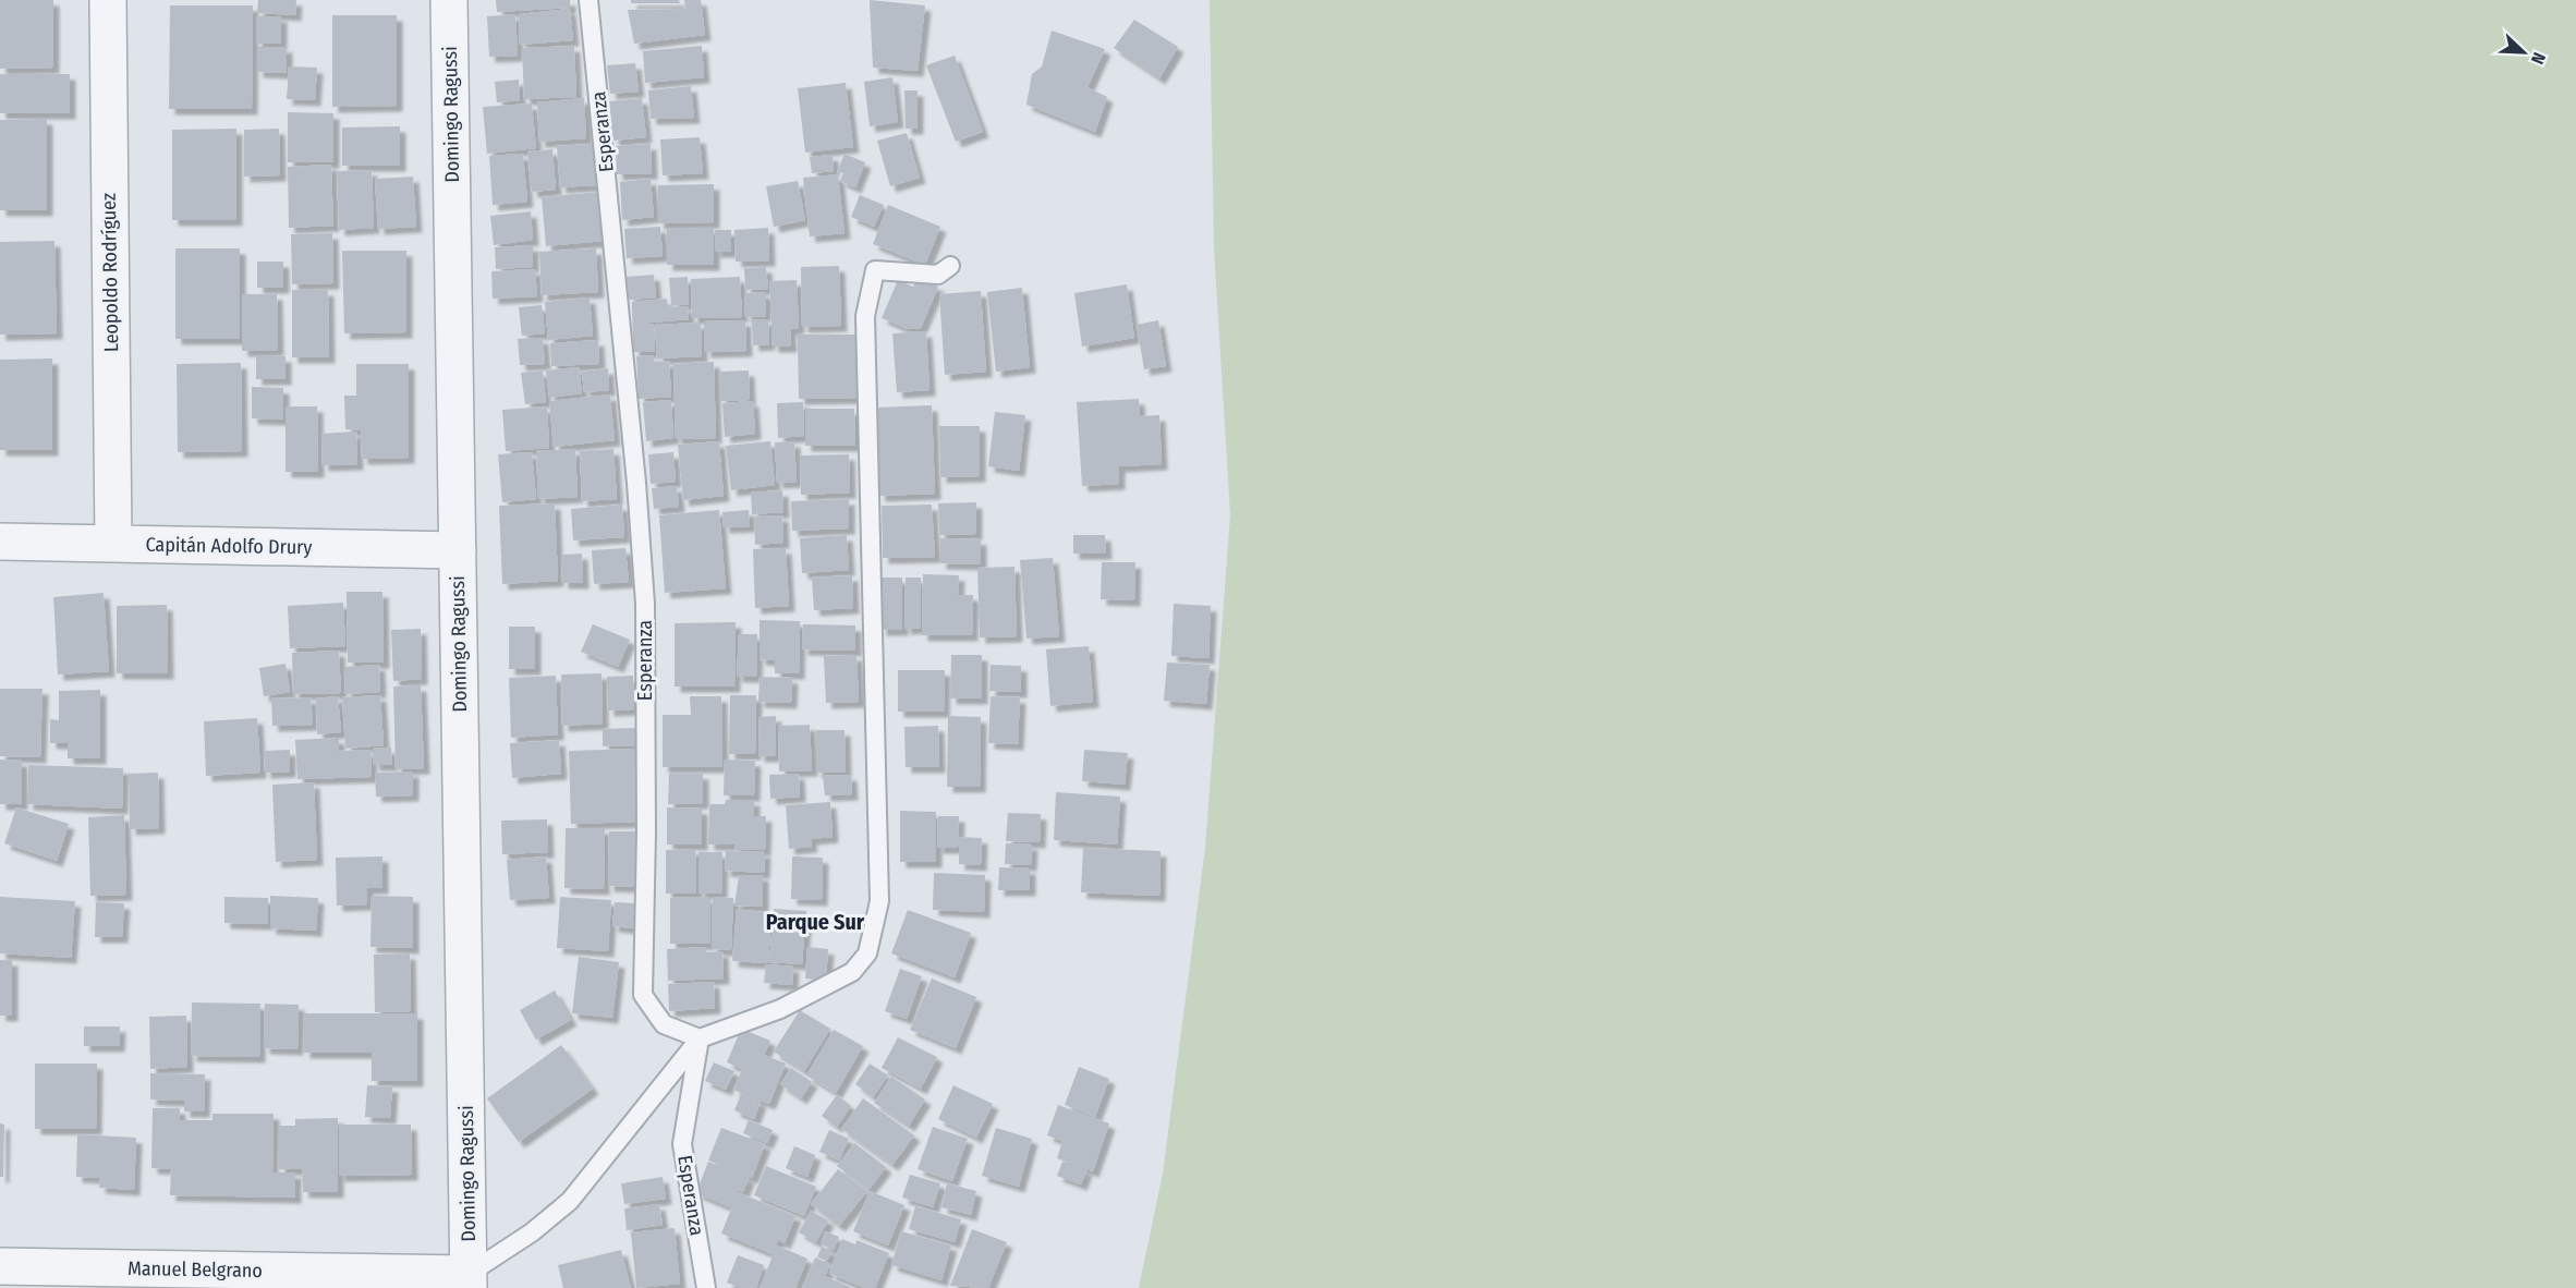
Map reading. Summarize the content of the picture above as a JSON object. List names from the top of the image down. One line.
{"streets":{"street":["Domingo Ragussi","Leopoldo Rodríguez","Capitán Adolfo Drury","Manuel Belgrano"],"lane":["Esperanza"]},"crossings":[["Domingo Ragussi","Capitán Adolfo Drury"],["Domingo Ragussi","Manuel Belgrano"],["Leopoldo Rodríguez","Capitán Adolfo Drury"]],"districts":["Parque Sur"],"north":"bottom right"}
